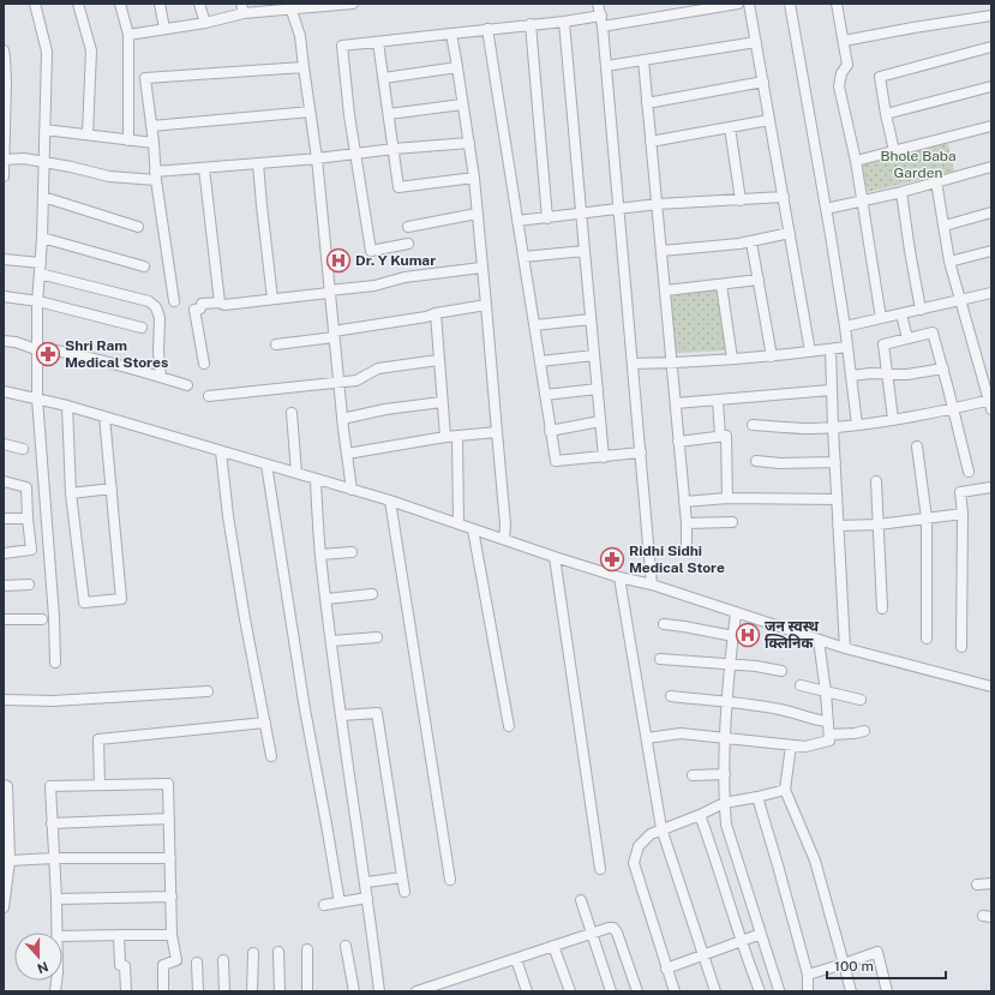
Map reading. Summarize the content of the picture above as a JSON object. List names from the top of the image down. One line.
{"parks":["Bhole Baba Garden"],"places":{"hospital":["Dr. Y Kumar","जन स्वस्थ क्लिनिक"],"pharmacy":["Shri Ram Medical Stores","Ridhi Sidhi Medical Store"]},"scale_bar":"100 m","north":"bottom"}
